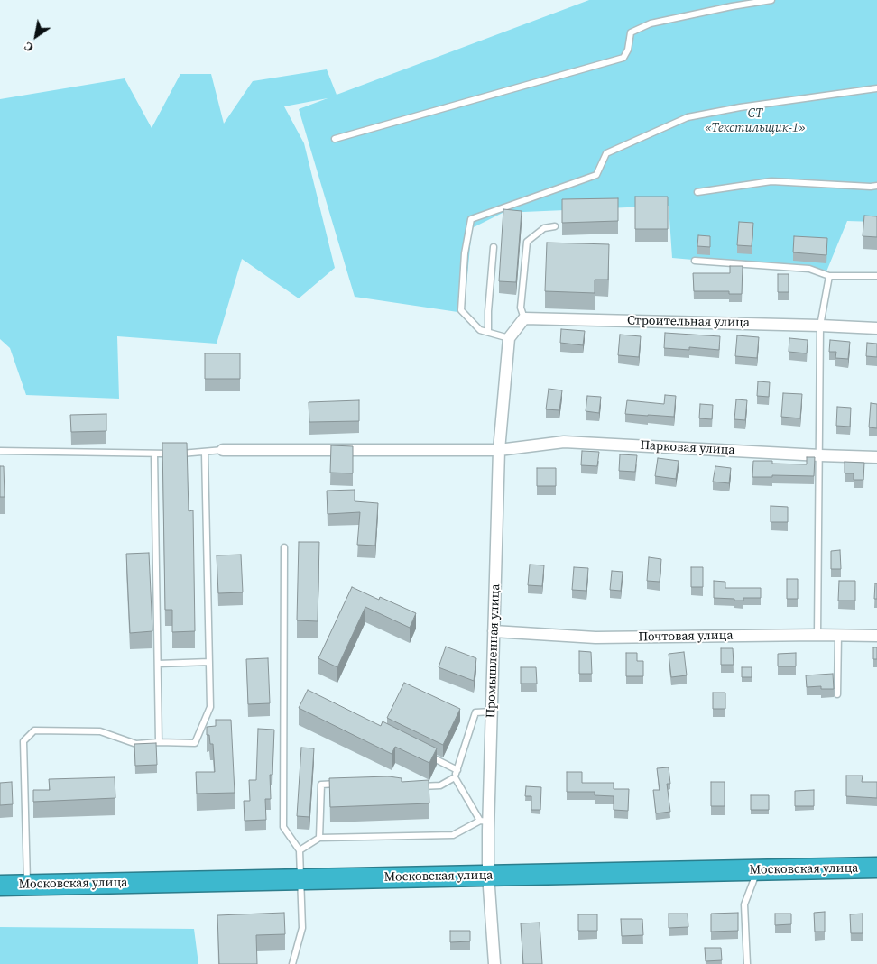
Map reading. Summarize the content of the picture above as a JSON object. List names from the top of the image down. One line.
{"streets":{"highway":["Московская улица"],"street":["Строительная улица","Парковая улица","Почтовая улица","Промышленная улица"]},"crossings":[["Парковая улица","Промышленная улица"],["Почтовая улица","Промышленная улица"],["Промышленная улица","Московская улица"]],"parks":["СТ «Текстильщик-1»"],"north":"bottom left"}
